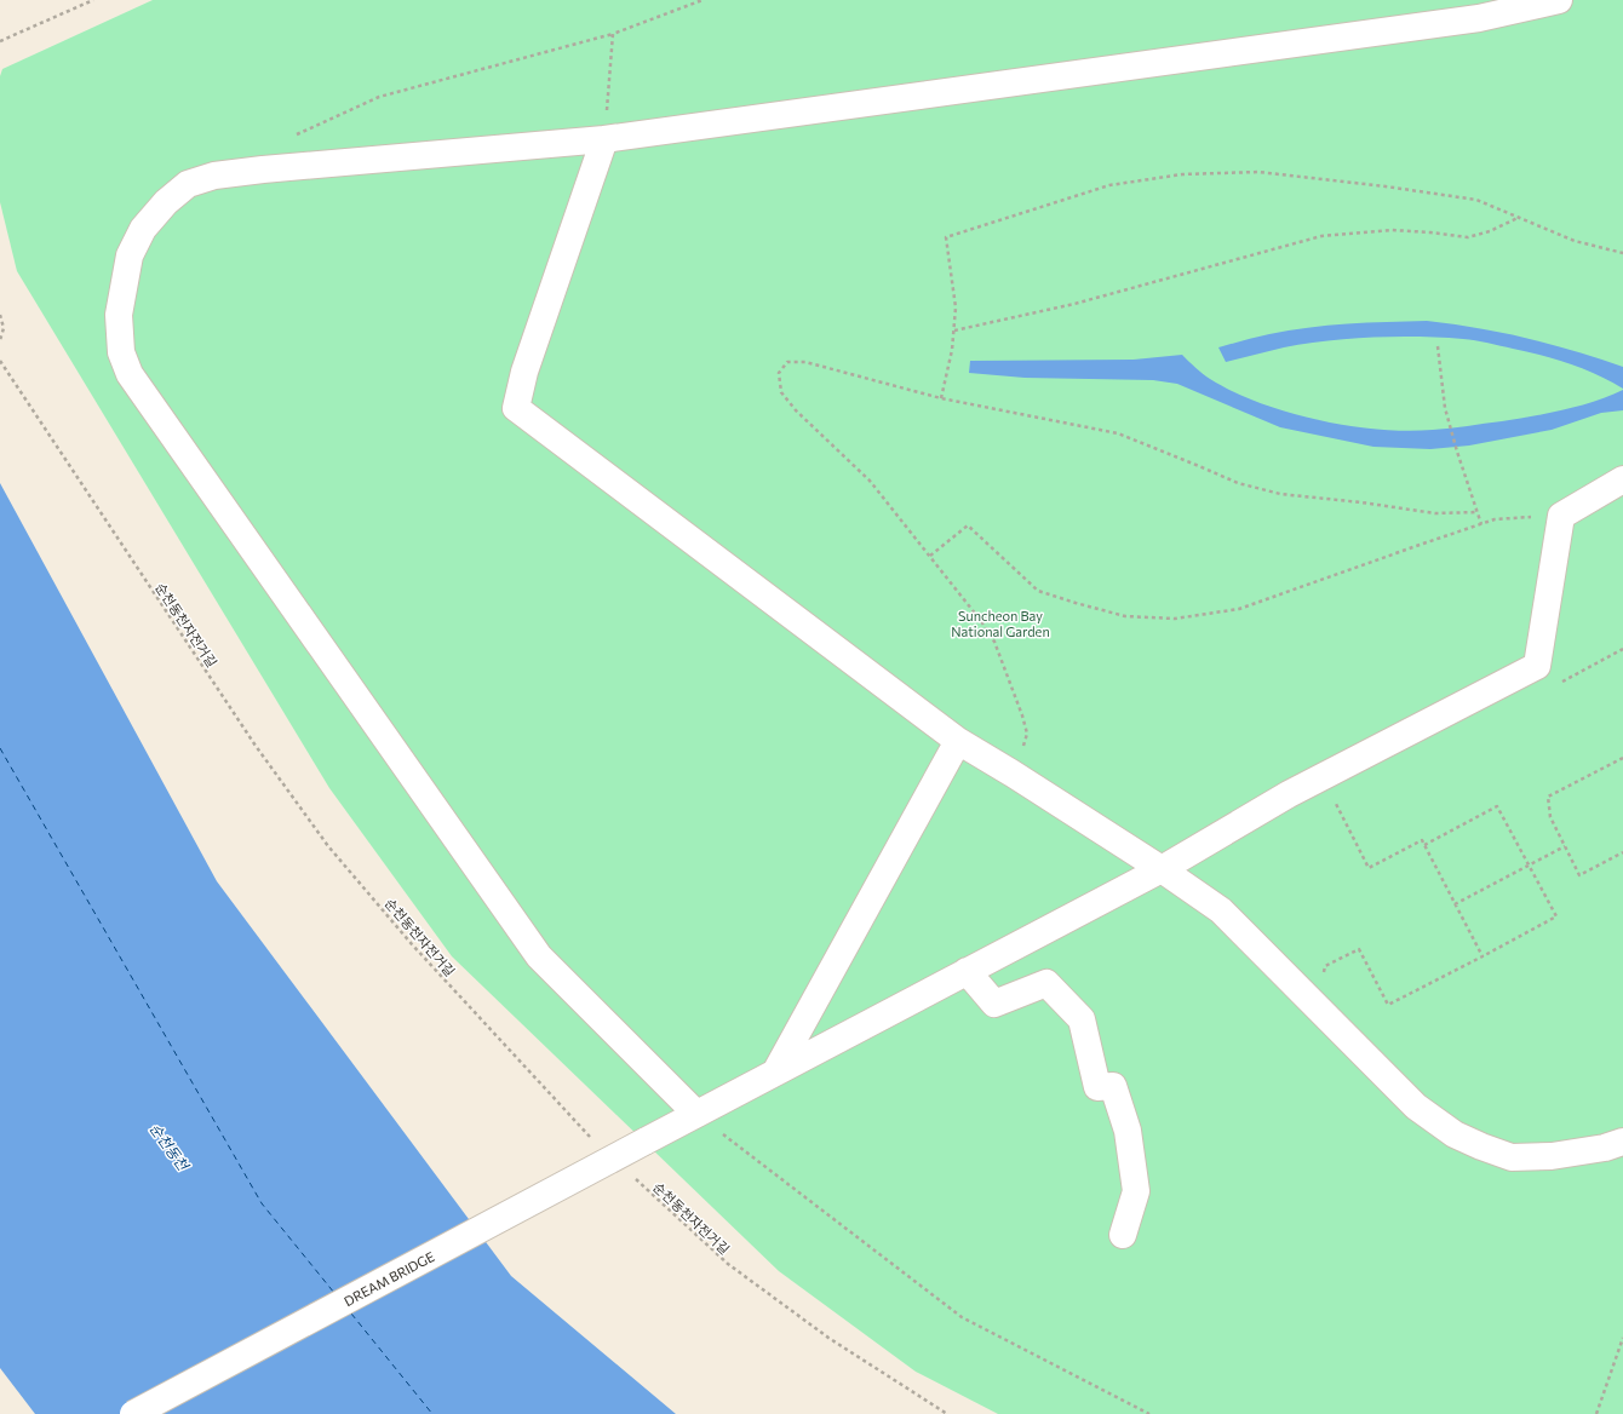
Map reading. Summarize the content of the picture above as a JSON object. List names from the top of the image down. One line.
{"streets":{"street":["DREAM BRIDGE"],"path":["순천동천자전거길"]},"water":["순천동천"],"parks":["Suncheon Bay National Garden"]}
